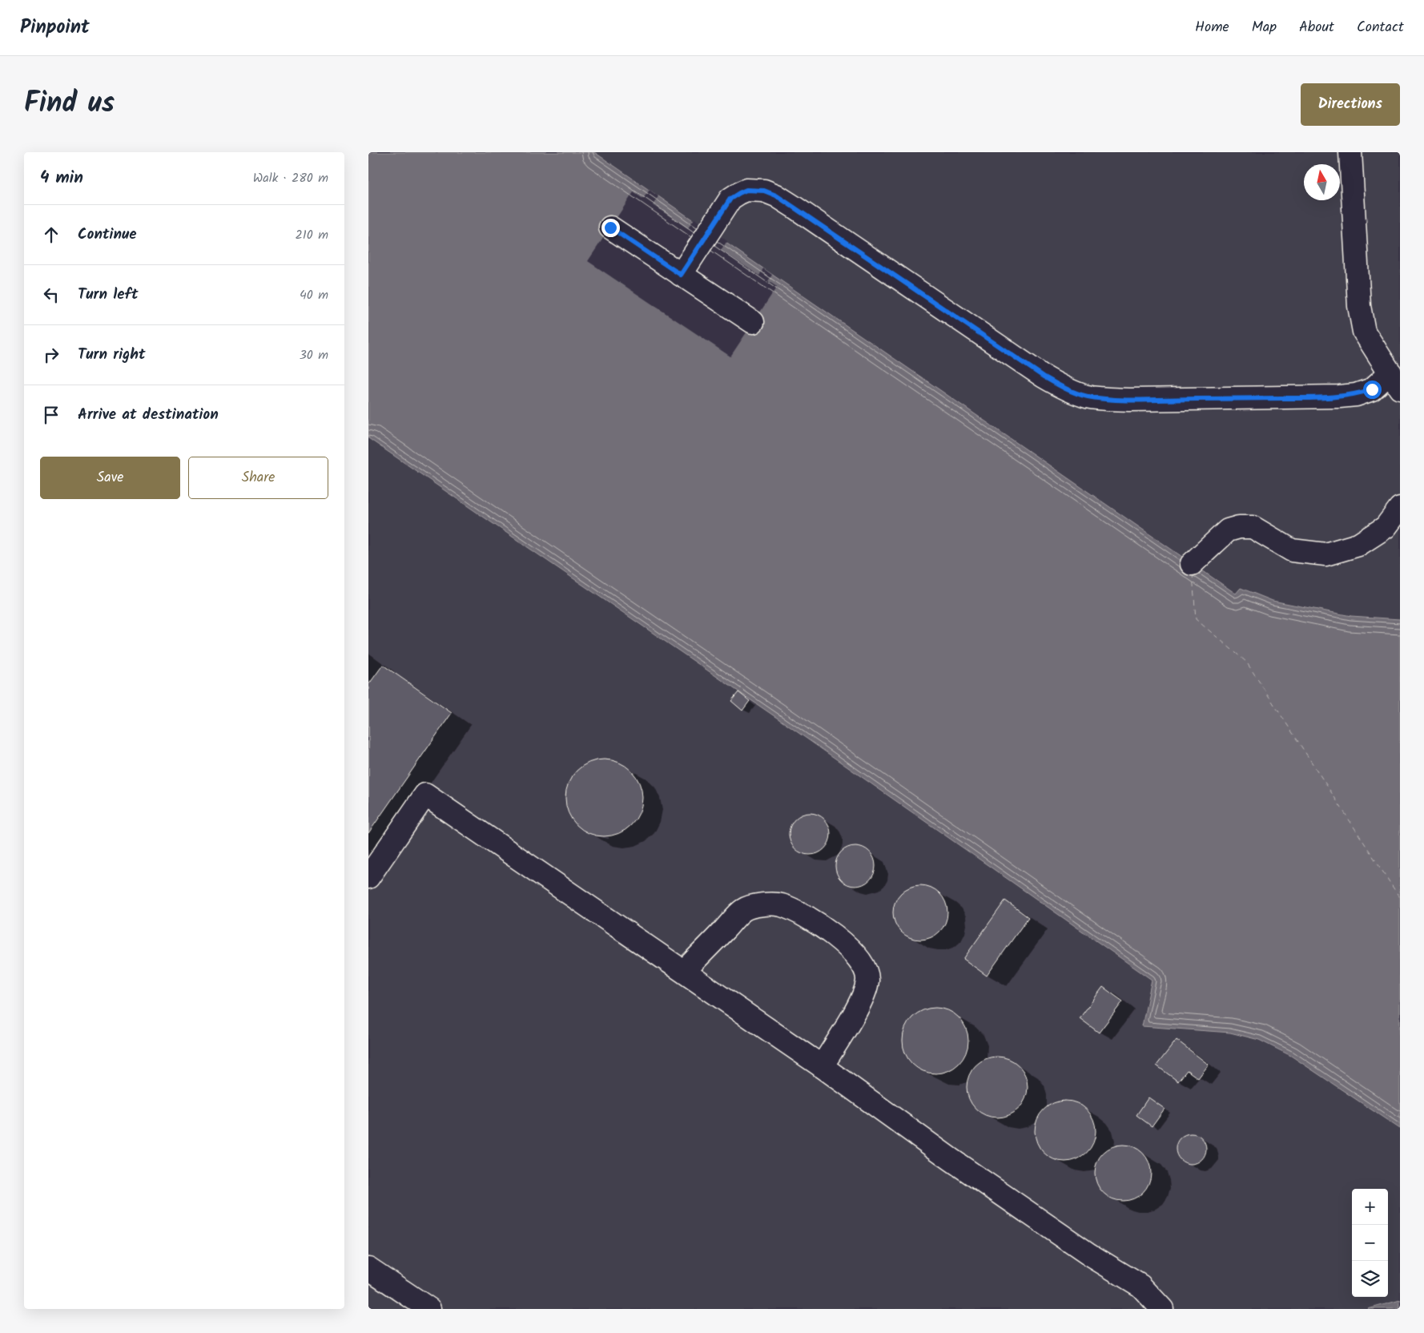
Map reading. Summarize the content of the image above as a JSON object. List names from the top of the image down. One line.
{"north":"top","page":{"header":"Pinpoint","nav":["Home","Map","About","Contact"],"title":"Find us","buttons":["Directions",["Save","Share"]],"heading":["4 min","Walk · 280 m"],"list":[["Continue","210 m"],["Turn left","40 m"],["Turn right","30 m"],"Arrive at destination"],"map_buttons":["+","−"]}}
